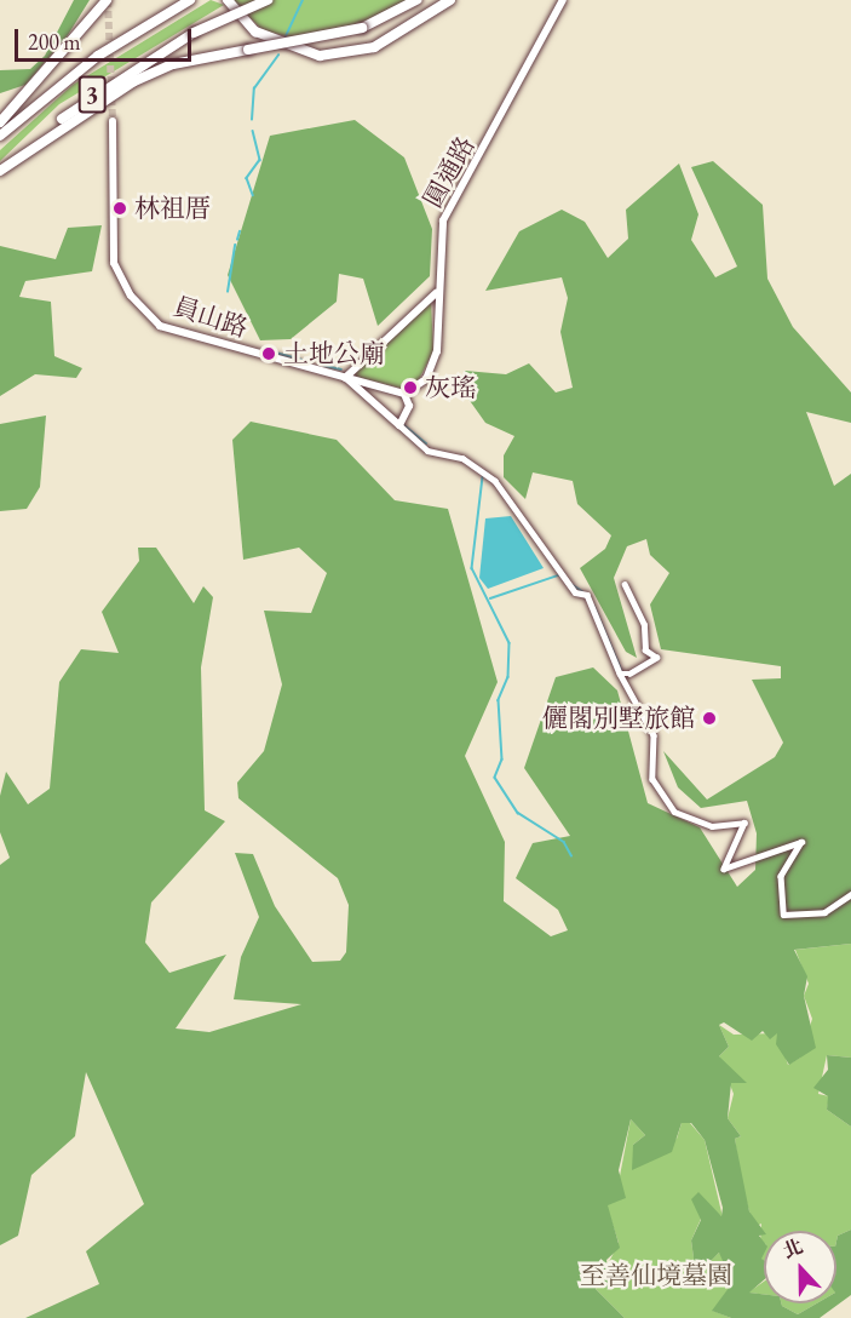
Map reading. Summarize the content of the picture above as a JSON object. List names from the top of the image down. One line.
{"streets":{"highway":["3"],"street":["圓通路","員山路"]},"parks":["至善仙境墓園"],"places":["林祖厝","土地公廟","灰瑤","儷閣別墅旅館"],"scale_bar":"200 m","north":"top"}
